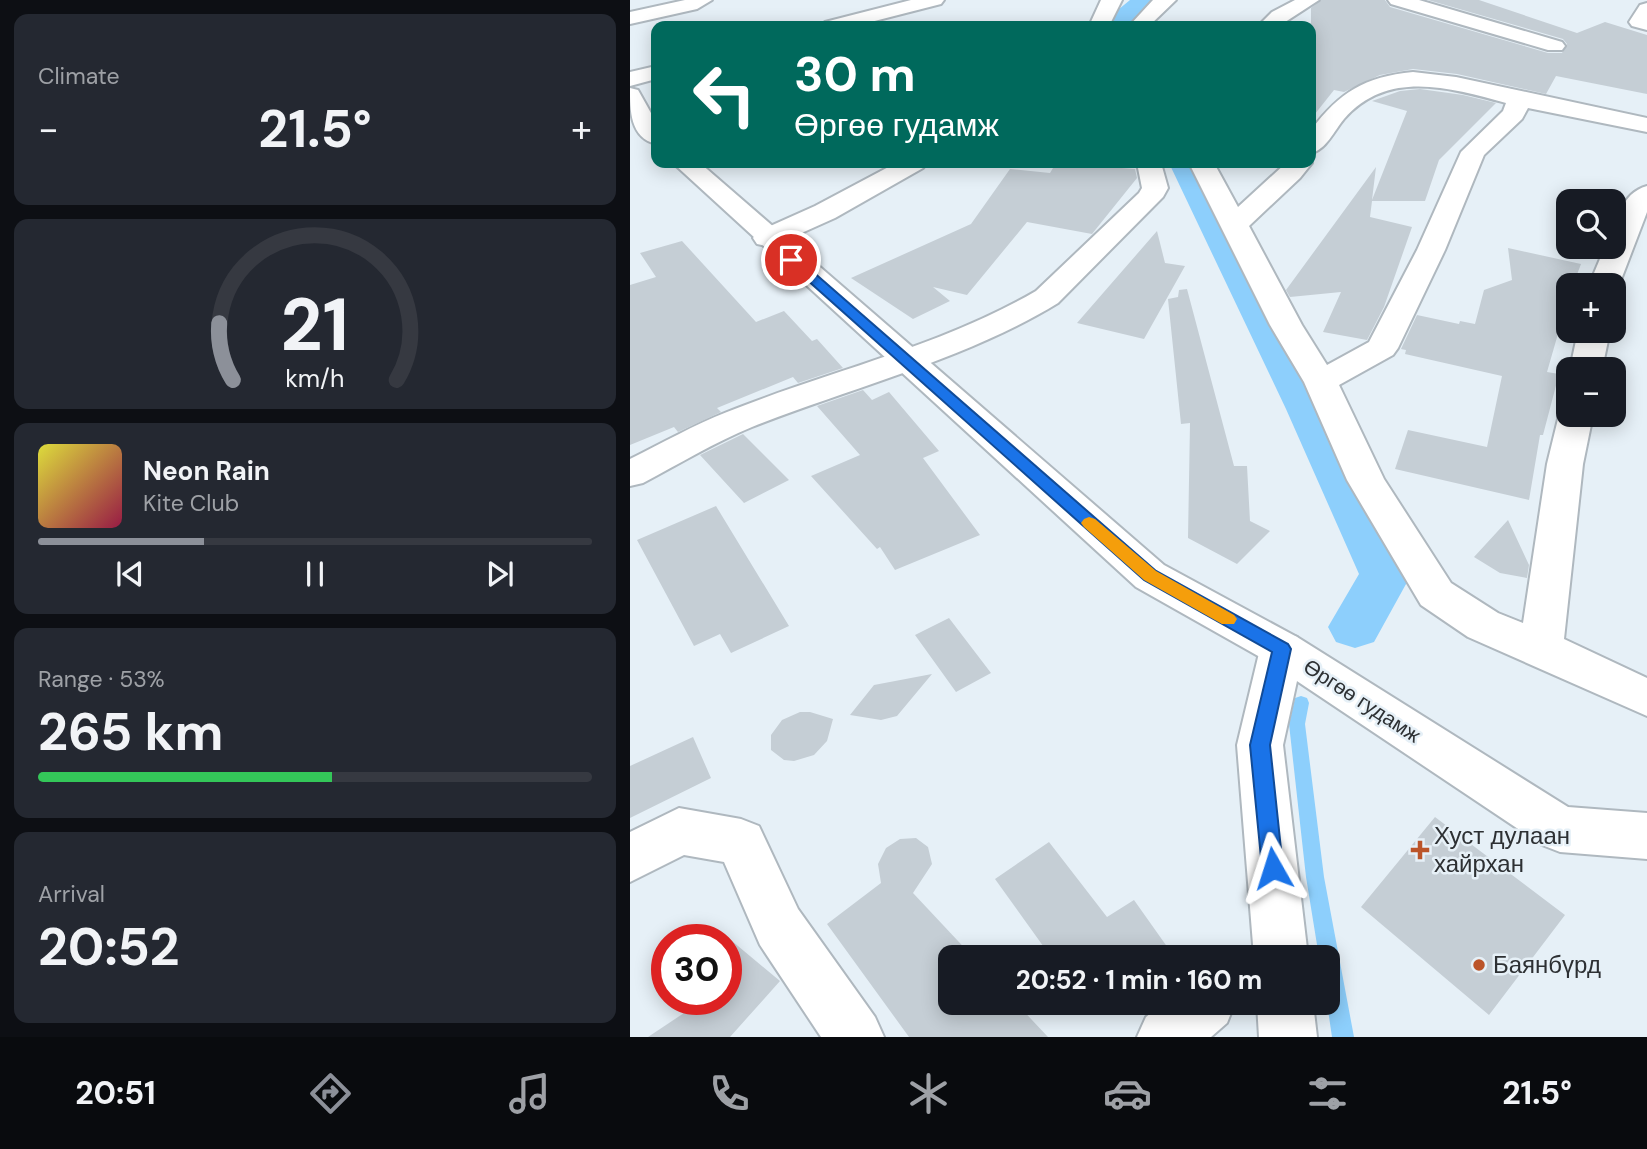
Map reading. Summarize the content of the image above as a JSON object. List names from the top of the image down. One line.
{"streets":{"street":["Өргөө гудамж"]},"places":{"health":["Хуст дулаан хайрхан"],"other":["Баянбүрд"]},"page":{"tile":["Climate",["Range · 53%","265 km"],["Arrival","20:52"]],"turn":["30 m","Өргөө гудамж"],"heat":["−","21.5°","+"],"map_buttons":["+","−"],"song":["Neon Rain","Kite Club"],"limit":"30","trip":"20:52 · 1 min · 160 m","tabs":["20:51","21.5°"],"gauge":["21","km/h"]}}
